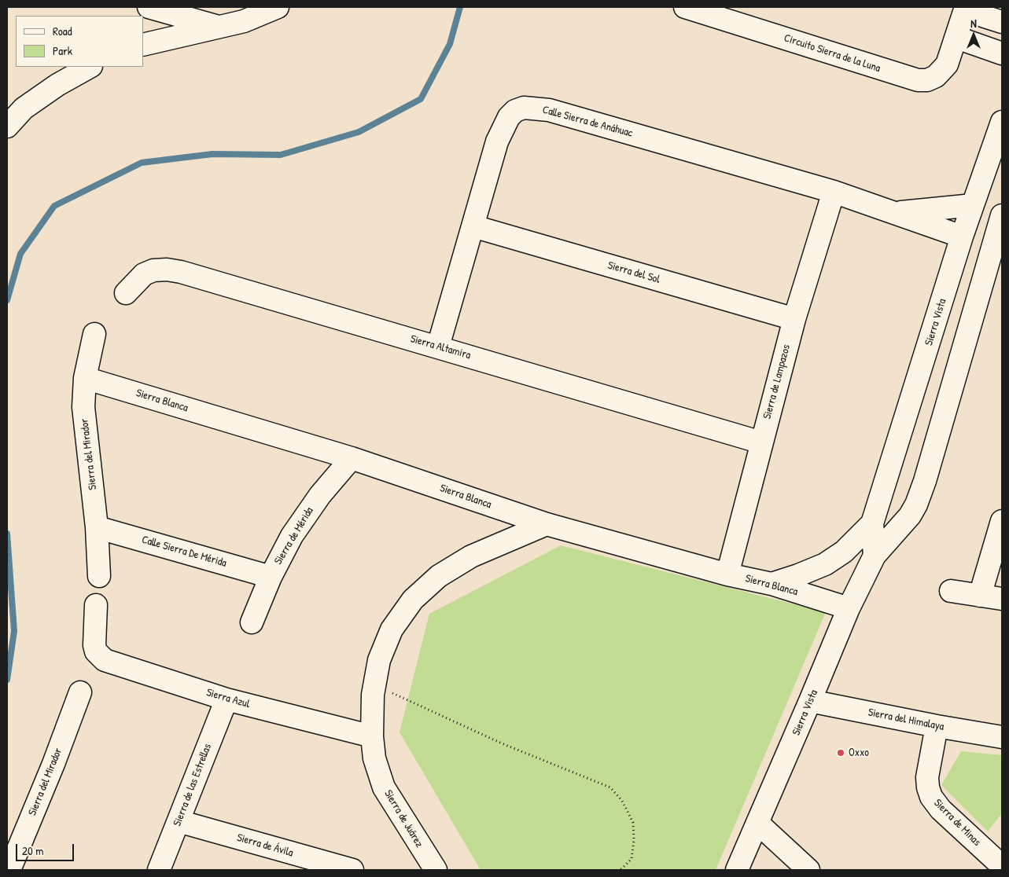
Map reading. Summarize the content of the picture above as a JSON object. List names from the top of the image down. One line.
{"streets":{"street":["Circuito Sierra de la Luna","Calle Sierra de Anáhuac","Sierra del Sol","Sierra Vista","Sierra Altamira","Sierra de Lampazos","Sierra Blanca","Sierra del Mirador","Sierra de Mérida","Calle Sierra De Mérida","Sierra Azul","Sierra del Himalaya","Sierra de las Estrellas","Sierra de Juárez","Sierra de Minas","Sierra de Ávila"]},"crossings":[["Calle Sierra de Anáhuac","Sierra del Sol"],["Calle Sierra de Anáhuac","Sierra Vista"],["Calle Sierra de Anáhuac","Sierra Altamira"],["Calle Sierra de Anáhuac","Sierra de Lampazos"],["Sierra del Sol","Sierra de Lampazos"],["Sierra Vista","Sierra Blanca"],["Sierra Vista","Sierra del Himalaya"],["Sierra Altamira","Sierra de Lampazos"],["Sierra de Lampazos","Sierra Blanca"],["Sierra Blanca","Sierra del Mirador"],["Sierra Blanca","Sierra de Mérida"],["Sierra Blanca","Sierra de Juárez"],["Sierra del Mirador","Calle Sierra De Mérida"],["Sierra de Mérida","Calle Sierra De Mérida"],["Sierra Azul","Sierra de las Estrellas"],["Sierra Azul","Sierra de Juárez"],["Sierra del Himalaya","Sierra de Minas"],["Sierra de las Estrellas","Sierra de Ávila"]],"places":["Oxxo"],"legend":["Road","Park"],"scale_bar":"20 m","north":"top"}
